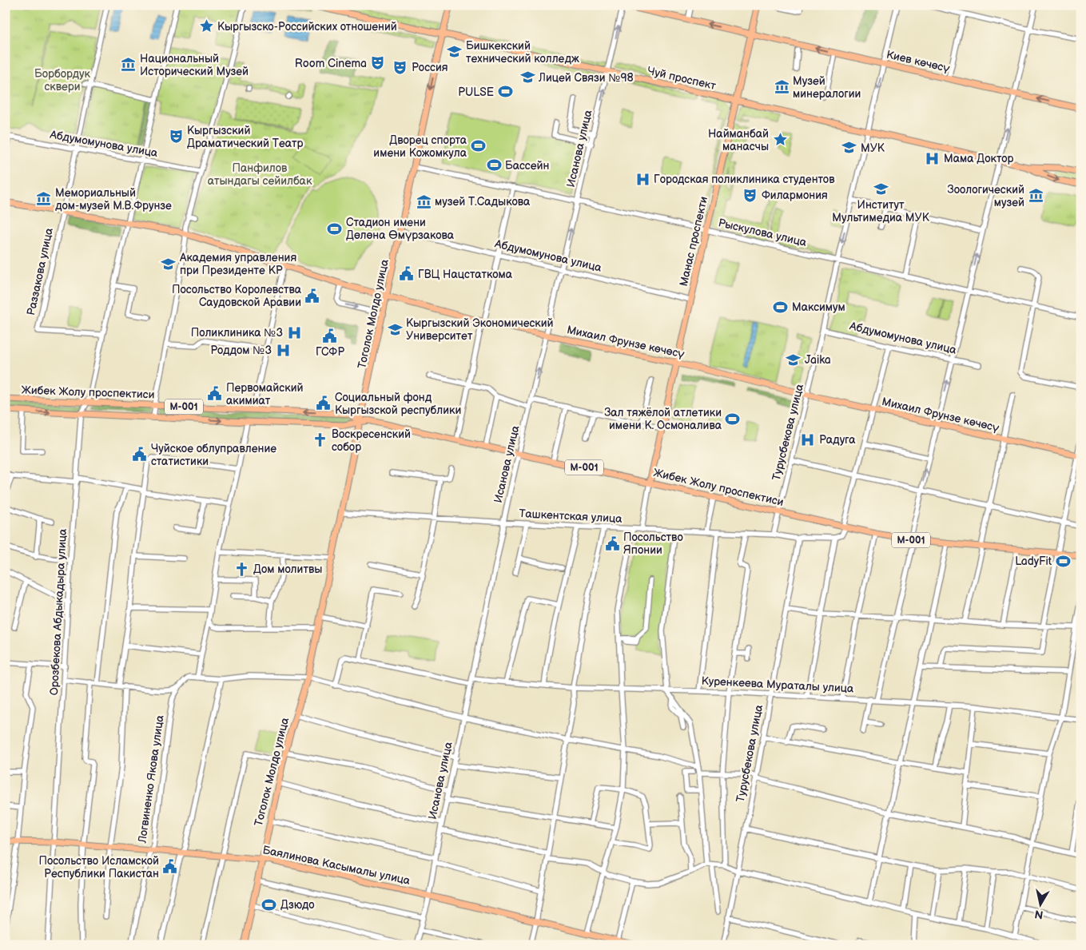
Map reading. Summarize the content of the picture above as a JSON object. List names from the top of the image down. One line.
{"streets":{"main road":["Киев көчөсү","Чуй проспект","Манас проспекти","Тоголок Молдо улица","Михаил Фрунзе көчөсү","Жибек Жолу проспектиси","М-001","Баялинова Касымалы улица"],"street":["Абдумомунова улица","Исанова улица","Рыскулова улица","Раззакова улица","Турусбекова улица","Ташкентская улица","Орозбекова Абдыкадыра улица","Куренкеева Мураталы улица","Логвиненко Якова улица"]},"crossings":[["Киев көчөсү","Исанова улица"],["Киев көчөсү","Манас проспекти"],["Киев көчөсү","Турусбекова улица"],["Чуй проспект","Исанова улица"],["Чуй проспект","Манас проспекти"],["Чуй проспект","Тоголок Молдо улица"],["Чуй проспект","Турусбекова улица"],["Абдумомунова улица","Исанова улица"],["Абдумомунова улица","Манас проспекти"],["Абдумомунова улица","Раззакова улица"],["Абдумомунова улица","Тоголок Молдо улица"],["Абдумомунова улица","Турусбекова улица"],["Абдумомунова улица","Орозбекова Абдыкадыра улица"],["Исанова улица","Рыскулова улица"],["Исанова улица","Михаил Фрунзе көчөсү"],["Исанова улица","Жибек Жолу проспектиси"],["Исанова улица","Ташкентская улица"],["Исанова улица","Куренкеева Мураталы улица"],["Исанова улица","Баялинова Касымалы улица"],["Рыскулова улица","Манас проспекти"],["Рыскулова улица","Тоголок Молдо улица"],["Рыскулова улица","Турусбекова улица"],["Манас проспекти","Михаил Фрунзе көчөсү"],["Манас проспекти","Жибек Жолу проспектиси"],["Раззакова улица","Михаил Фрунзе көчөсү"],["Раззакова улица","Орозбекова Абдыкадыра улица"],["Тоголок Молдо улица","Михаил Фрунзе көчөсү"],["Тоголок Молдо улица","Жибек Жолу проспектиси"],["Тоголок Молдо улица","Ташкентская улица"],["Тоголок Молдо улица","Баялинова Касымалы улица"],["Михаил Фрунзе көчөсү","Турусбекова улица"],["Михаил Фрунзе көчөсү","Орозбекова Абдыкадыра улица"],["Жибек Жолу проспектиси","Турусбекова улица"],["Жибек Жолу проспектиси","Орозбекова Абдыкадыра улица"],["Турусбекова улица","Ташкентская улица"],["Турусбекова улица","Куренкеева Мураталы улица"],["Орозбекова Абдыкадыра улица","Баялинова Касымалы улица"],["Логвиненко Якова улица","Баялинова Касымалы улица"]],"one_way":["Киев көчөсү"],"parks":["Борбордук сквери","Панфилов атындагы сейилбак"],"places":{"place":["Кыргызско-Российских отношений","Найманбай манасчы"],"school or university":["Бишкекский технический колледж","Лицей Связи №98","МУК","Институт Мультимедиа МУК","Академия управления при Президенте КР","Кыргызский Экономический Университет","Jaika"],"theatre":["Room Cinema","Россия","Кыргызский Драматический Театр","Филармония"],"museum":["Национальный Исторический Музей","Музей минералогии","Зоологический музей","Мемориальный дом-музей М.В.Фрунзе","музей Т.Садыкова"],"sports":["PULSE","Дворец спорта имени Кожомкула","Бассейн","Стадион имени Дөлөна Өмүрзакова","Максимум","Зал тяжёлой атлетики имени К. Осмоналива","LadyFit","Дзюдо"],"hospital":["Мама Доктор","Городская поликлиника студентов","Поликлиника №3","Роддом №3","Радуга"],"public building":["ГВЦ Нацстаткома","Посольство Королевства Саудовской Аравии","ГСФР","Первомайский акимиат","Социальный фонд Кыргызской республики","Чуйское облуправление статистики","Посольство Японии","Посольство Исламской Республики Пакистан"],"church":["Воскресенский собор","Дом молитвы"]},"north":"bottom"}
